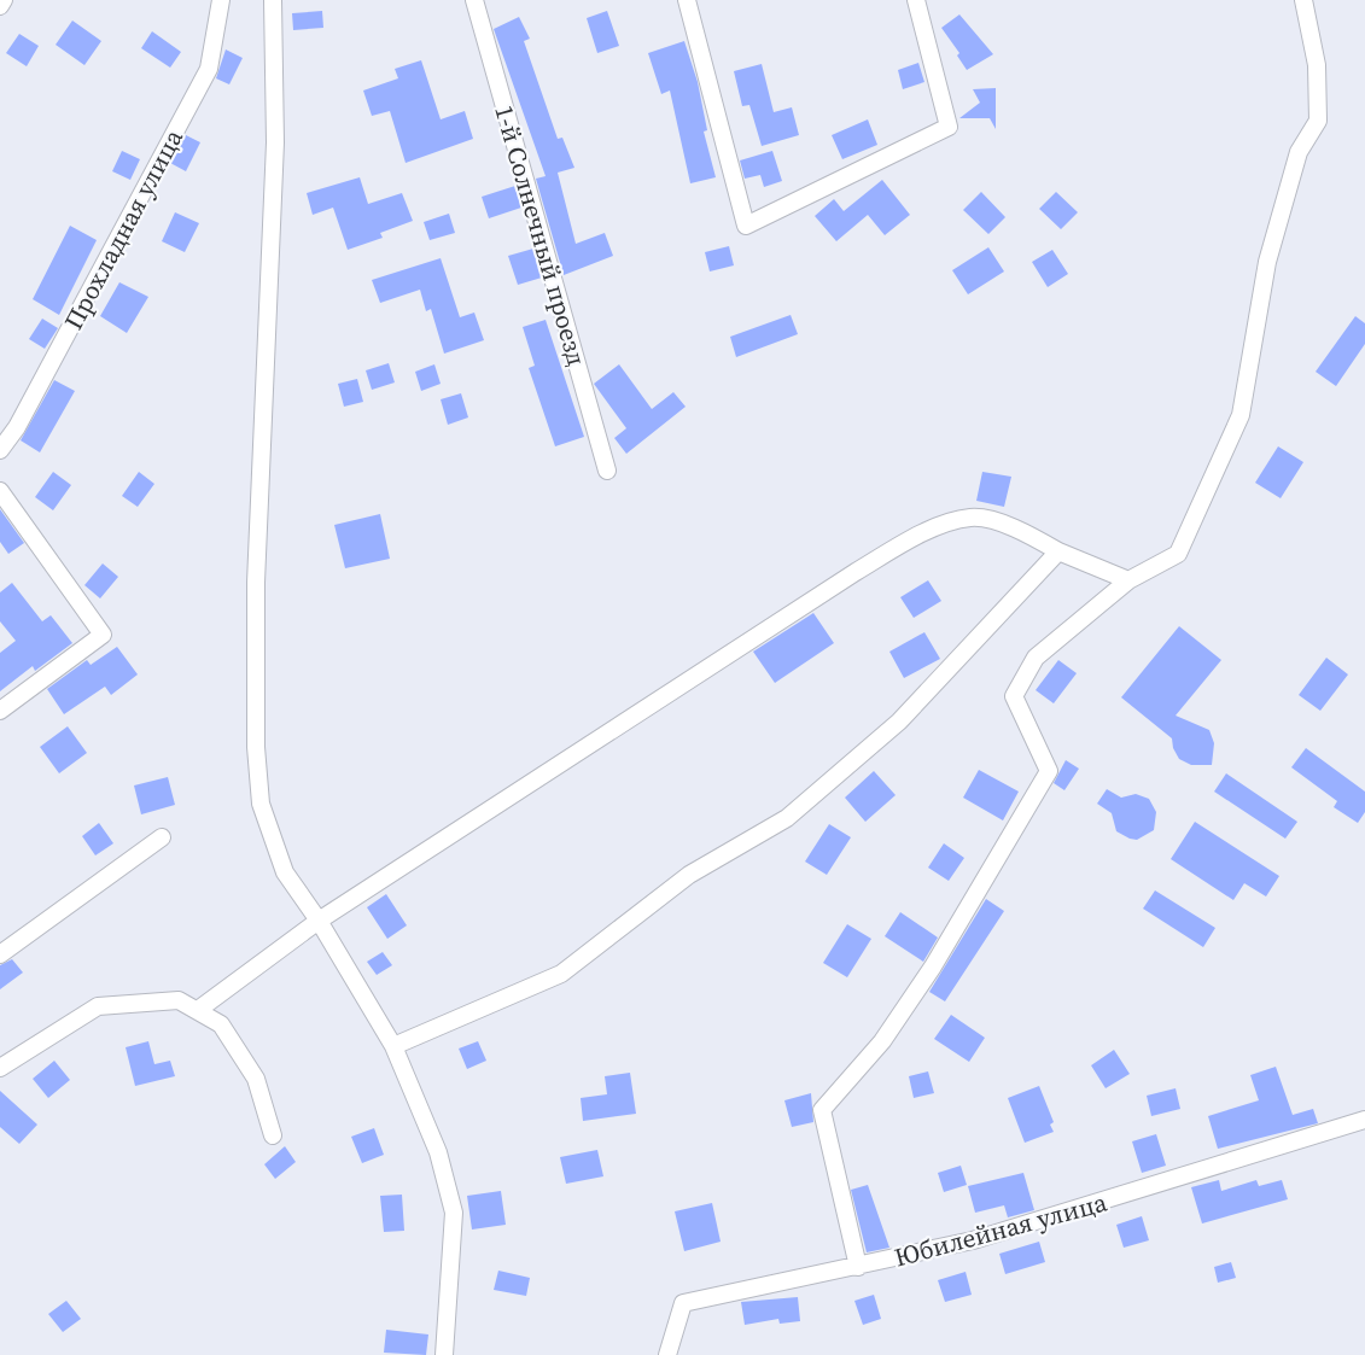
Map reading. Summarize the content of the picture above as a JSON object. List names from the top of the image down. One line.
{"streets":{"street":["Прохладная улица","1-й Солнечный проезд","Юбилейная улица"]}}
